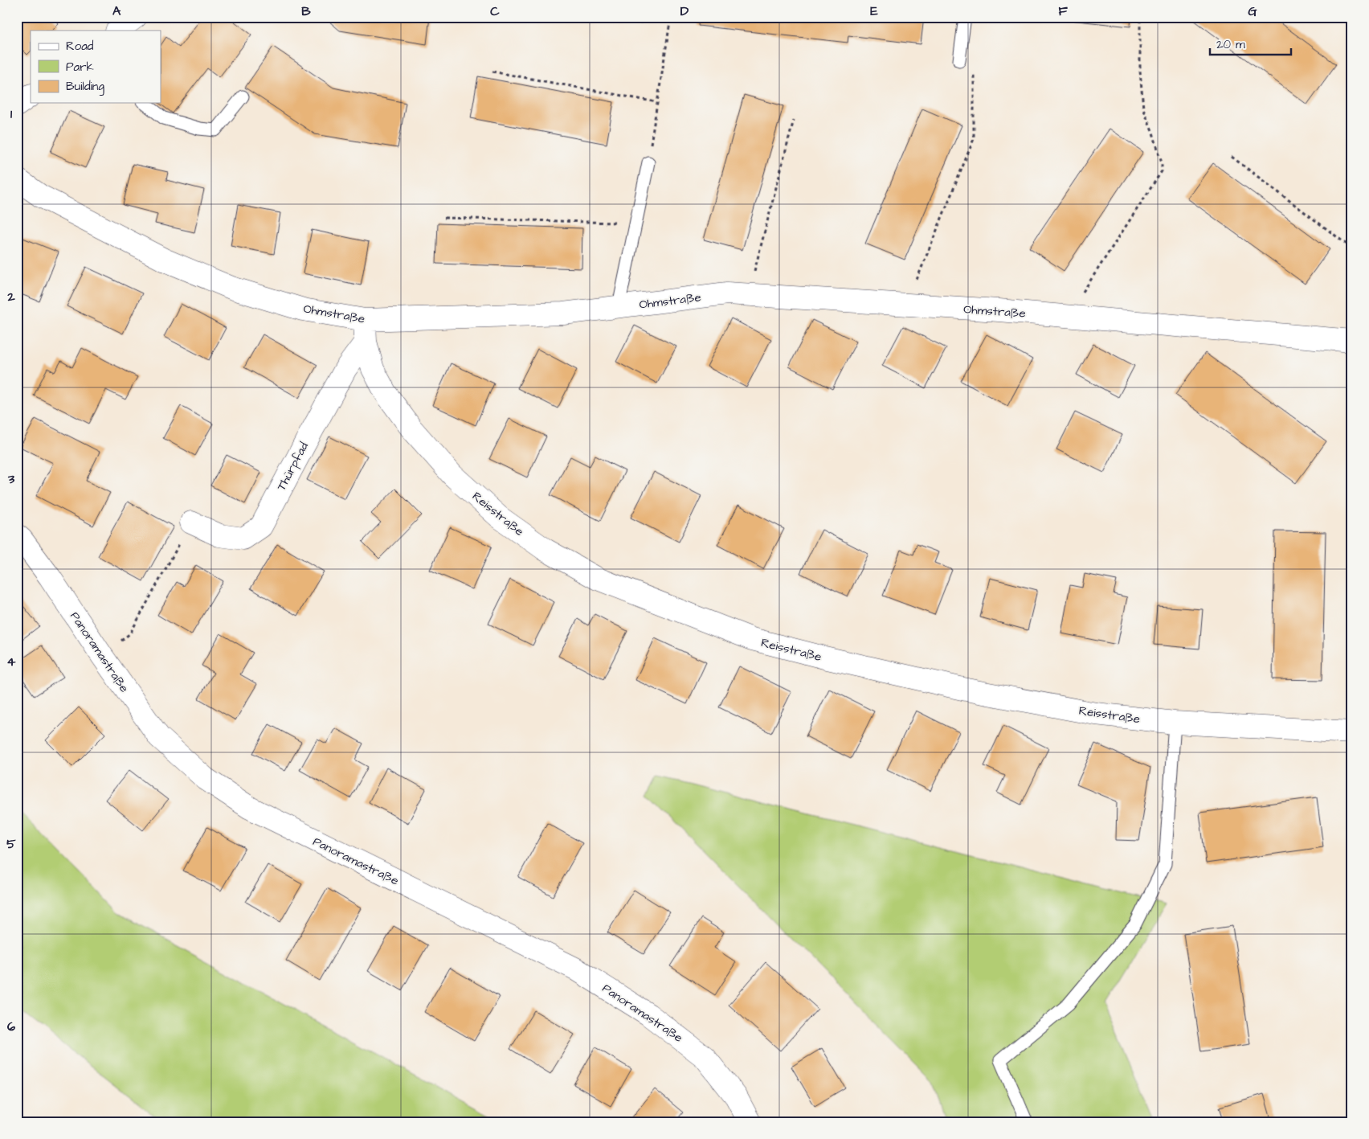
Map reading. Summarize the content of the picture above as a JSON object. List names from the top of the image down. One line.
{"streets":{"street":["Ohmstraße","Thürpfad","Reisstraße","Panoramastraße"]},"crossings":[["Ohmstraße","Thürpfad"],["Ohmstraße","Reisstraße"],["Thürpfad","Reisstraße"]],"legend":["Road","Park","Building"],"scale_bar":"20 m","grid":{"columns":["A","B","C","D","E","F","G"],"rows":["1","2","3","4","5","6"]}}
